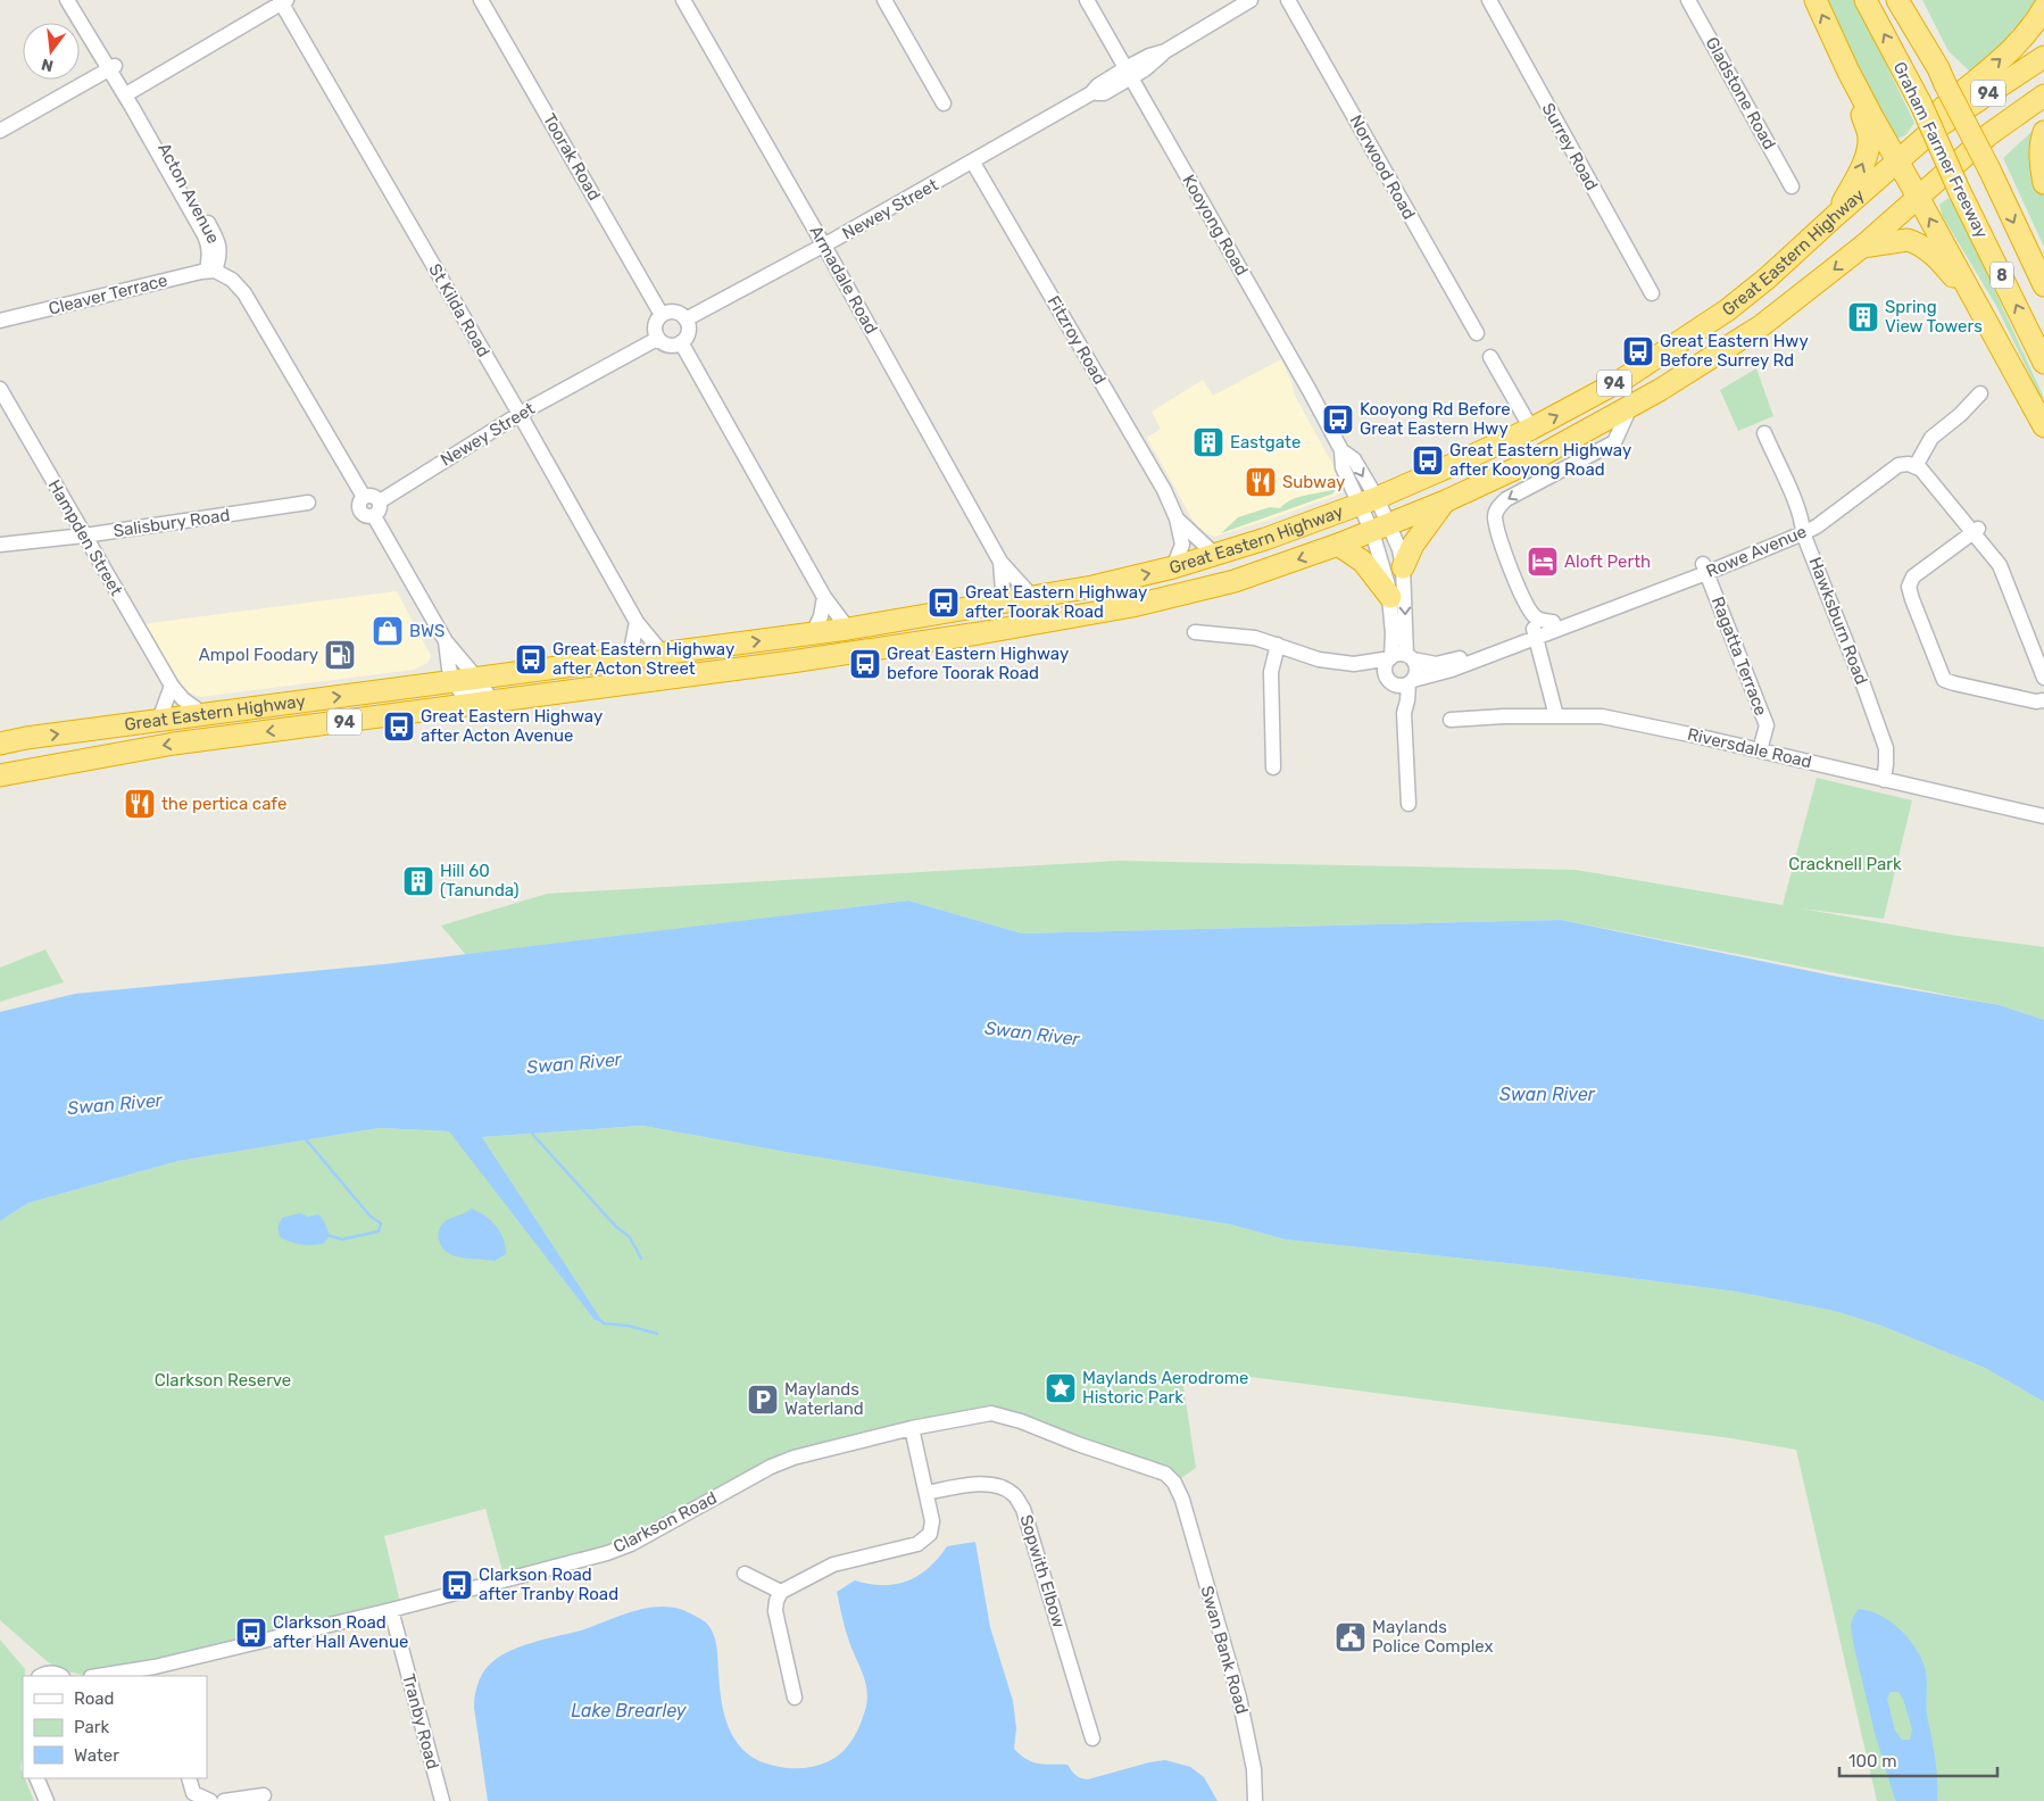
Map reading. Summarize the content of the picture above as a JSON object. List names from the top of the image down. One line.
{"streets":{"highway":["94","Graham Farmer Freeway","Great Eastern Highway","8"],"street":["Gladstone Road","Surrey Road","Toorak Road","Norwood Road","Acton Avenue","Newey Street","Kooyong Road","Armadale Road","Cleaver Terrace","St Kilda Road","Fitzroy Road","Salisbury Road","Hampden Street","Rowe Avenue","Hawksburn Road","Ragatta Terrace","Riversdale Road","Clarkson Road","Sopwith Elbow","Swan Bank Road","Tranby Road"]},"crossings":[["Toorak Road","Newey Street"],["Acton Avenue","Newey Street"],["Acton Avenue","Cleaver Terrace"],["Newey Street","Kooyong Road"],["Newey Street","Armadale Road"],["Newey Street","St Kilda Road"],["Newey Street","Fitzroy Road"],["Kooyong Road","Great Eastern Highway"],["Great Eastern Highway","Armadale Road"],["Great Eastern Highway","St Kilda Road"],["Great Eastern Highway","Fitzroy Road"],["Great Eastern Highway","Hampden Street"],["Salisbury Road","Hampden Street"],["Rowe Avenue","Hawksburn Road"],["Rowe Avenue","Ragatta Terrace"],["Hawksburn Road","Riversdale Road"],["Ragatta Terrace","Riversdale Road"],["Clarkson Road","Swan Bank Road"],["Clarkson Road","Tranby Road"]],"water":["Swan River","Lake Brearley"],"parks":["Cracknell Park","Clarkson Reserve"],"places":{"building":["Spring View Towers","Eastgate","Hill 60 (Tanunda)"],"bus stop":["Great Eastern Hwy Before Surrey Rd","Kooyong Rd Before Great Eastern Hwy","Great Eastern Highway after Kooyong Road","Great Eastern Highway after Toorak Road","Great Eastern Highway after Acton Street","Great Eastern Highway before Toorak Road","Great Eastern Highway after Acton Avenue","Clarkson Road after Tranby Road","Clarkson Road after Hall Avenue"],"restaurant":["Subway","the pertica cafe"],"hotel":["Aloft Perth"],"shop":["BWS"],"fuel station":["Ampol Foodary"],"place":["Maylands Aerodrome Historic Park"],"parking":["Maylands Waterland"],"public building":["Maylands Police Complex"]},"legend":["Road","Park","Water"],"scale_bar":"100 m","north":"bottom"}
